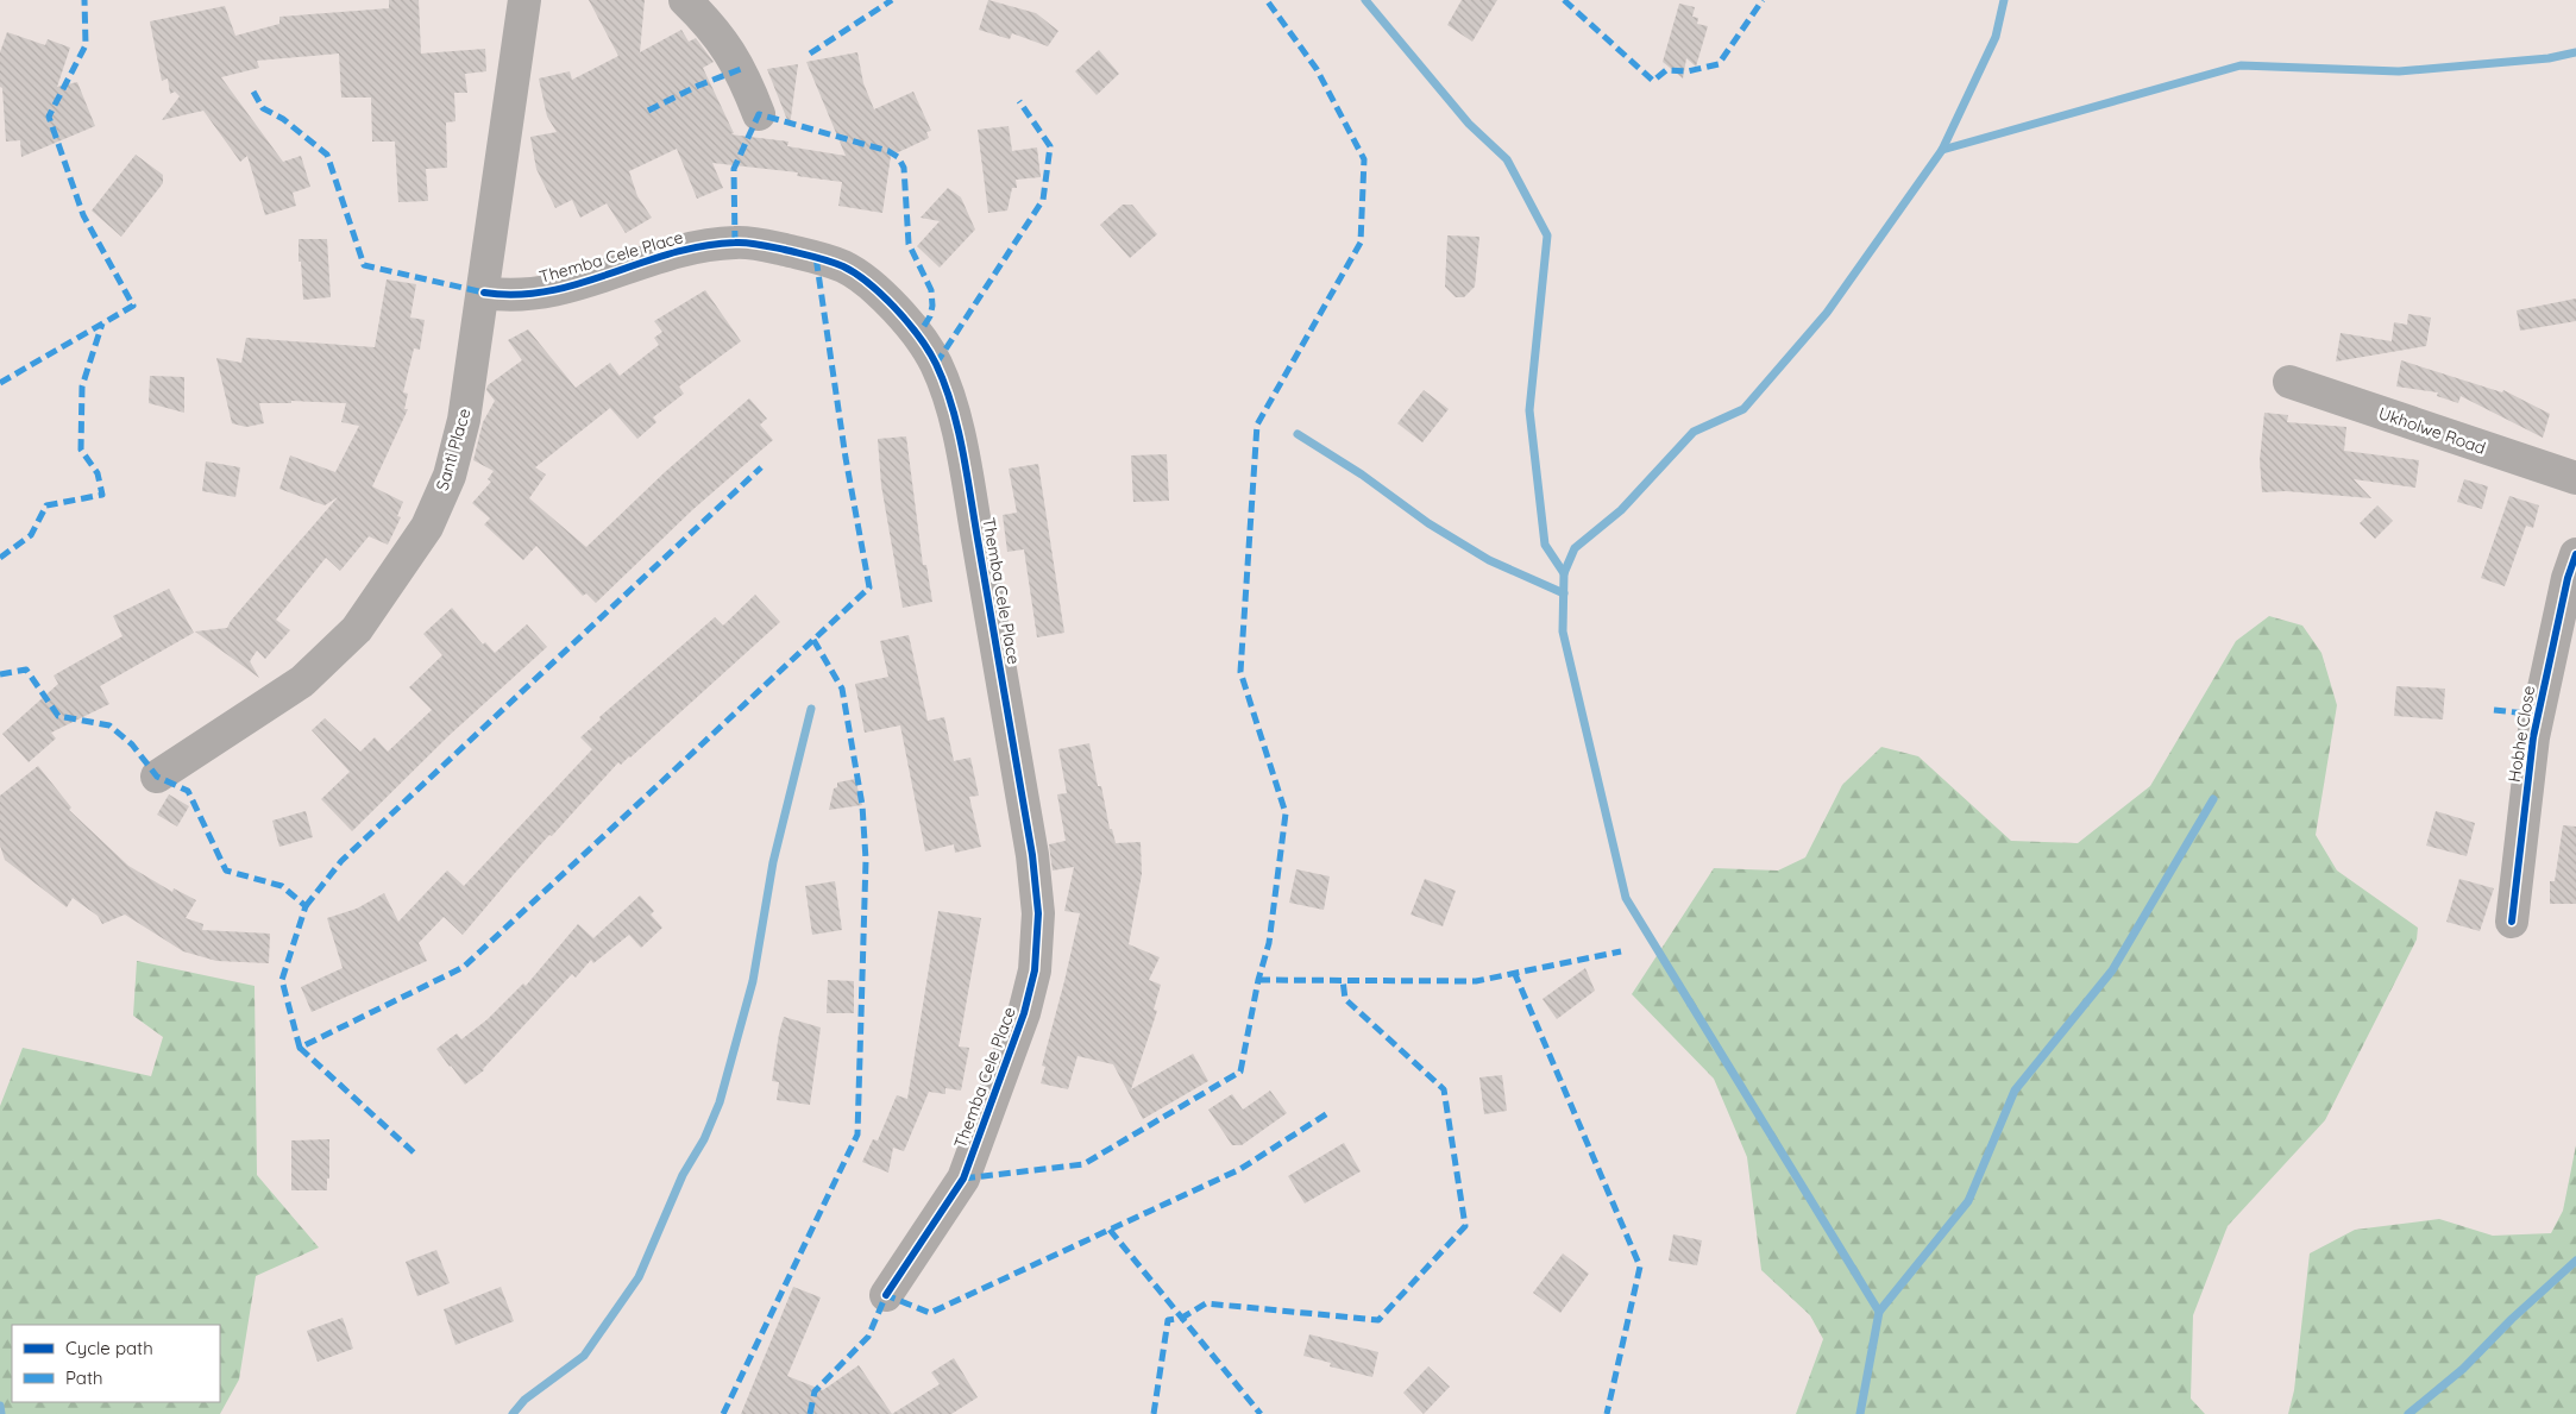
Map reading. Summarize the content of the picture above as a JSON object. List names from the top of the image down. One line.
{"streets":{"street":["Themba Cele Place","Ukholwe Road","Santi Place","Hobhe Close"]},"crossings":[["Themba Cele Place","Santi Place"]],"legend":["Cycle path","Path"]}
